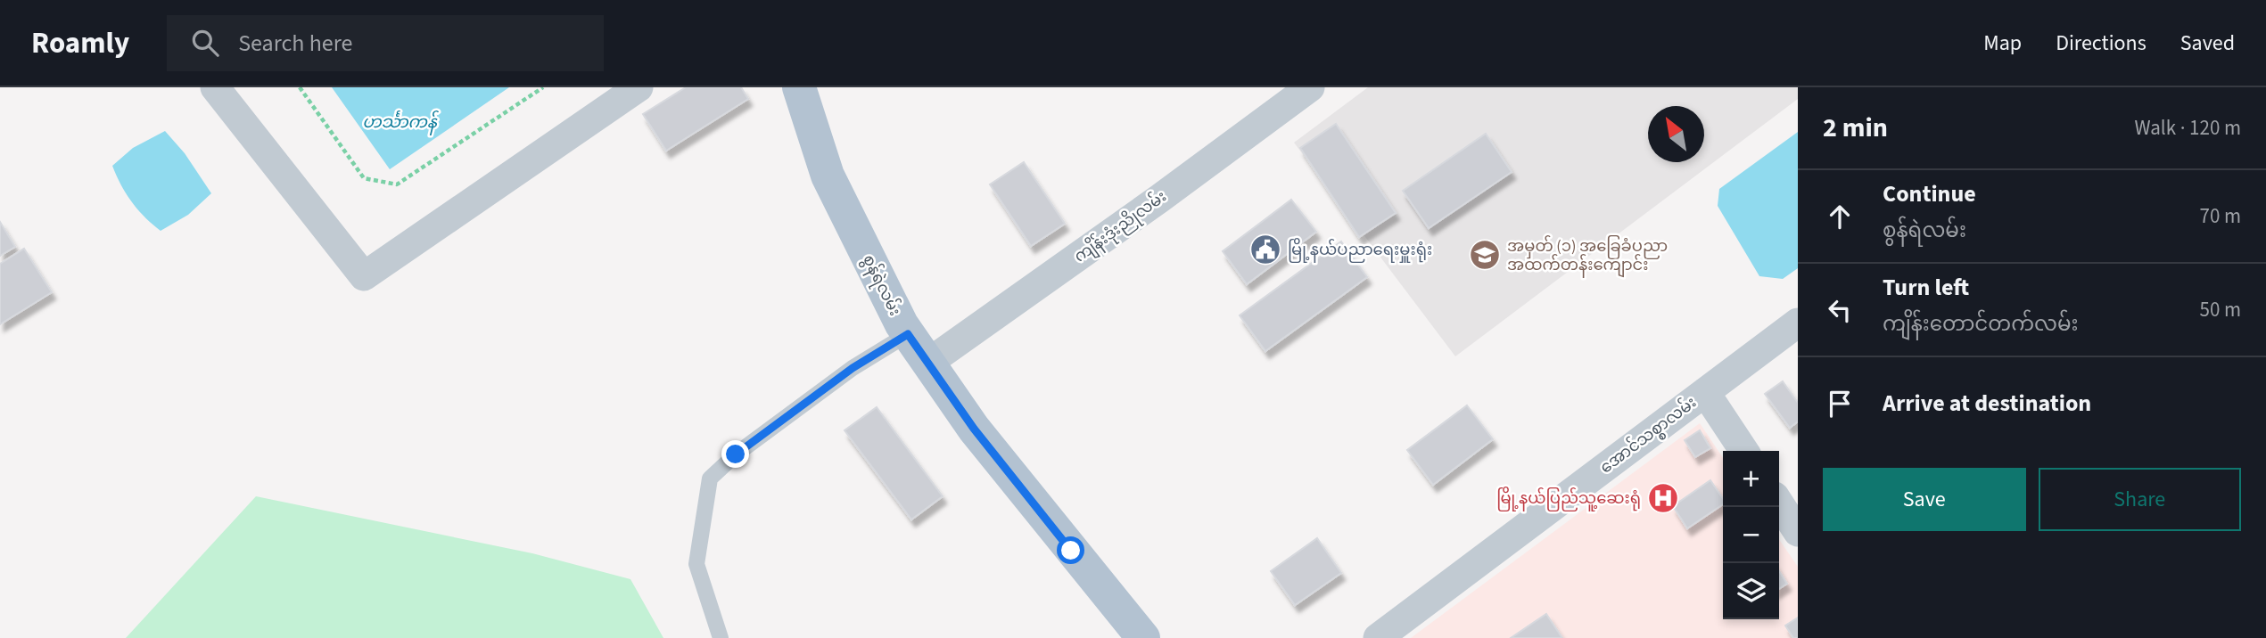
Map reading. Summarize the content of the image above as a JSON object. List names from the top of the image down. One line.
{"streets":{"main road":["စွန်ရဲလမ်း"],"street":["ကျိန်းဒုံးညိုလမ်း","အောင်သစ္စာလမ်း"]},"crossings":[["ကျိန်းဒုံးညိုလမ်း","စွန်ရဲလမ်း"]],"water":["ဟင်္သာကန်"],"places":{"public building":["မြို့နယ်ပညာရေးမှူးရုံး"],"school or university":["အမှတ် (၁) အခြေခံပညာ အထက်တန်းကျောင်း"],"hospital":["မြို့နယ်ပြည်သူ့ဆေးရုံ"]},"north":"top left","page":{"header":"Roamly","search":"Search here","nav":["Map","Directions","Saved"],"heading":["2 min","Walk · 120 m"],"list":[["Continue","စွန်ရဲလမ်း","70 m"],["Turn left","ကျိန်းတောင်တက်လမ်း","50 m"],"Arrive at destination"],"buttons":["Save","Share"],"map_buttons":["+","−"]}}
